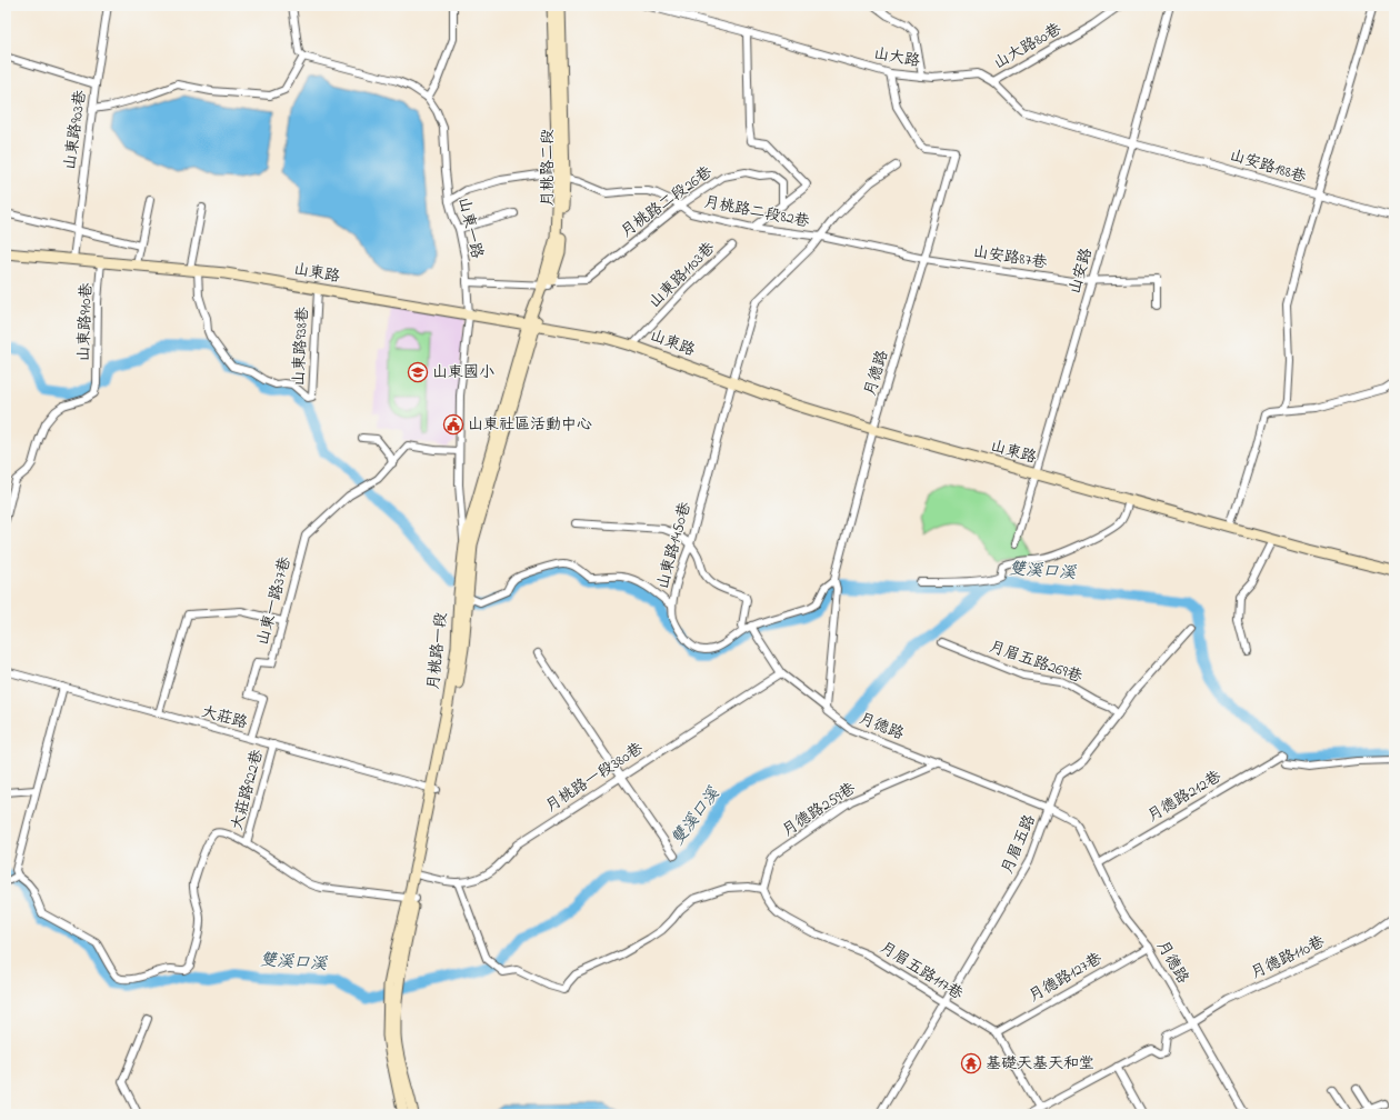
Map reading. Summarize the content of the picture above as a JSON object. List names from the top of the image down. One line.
{"streets":{"street":["山大路80巷","山大路","山東路903巷","山安路188巷","月桃路二段","月桃路二段26巷","月桃路二段82巷","山東一路","山安路87巷","山安路","山東路","山東路1103巷","山東路910巷","山東路938巷","月德路","山東路1450巷","山東一路37巷","月桃路一段","月眉五路269巷","大莊路","月桃路一段380巷","大莊路922巷","月德路212巷","月德路259巷","月眉五路","月德路110巷","月眉五路117巷","月德路127巷"]},"crossings":[["山大路80巷","山大路"],["山大路","山安路188巷"],["山大路","山安路"],["山大路","月德路"],["山東路903巷","山東路"],["山安路188巷","山安路"],["月桃路二段","月桃路二段26巷"],["月桃路二段","月桃路二段82巷"],["月桃路二段","山東路"],["月桃路二段","月桃路一段"],["月桃路二段26巷","月桃路二段82巷"],["月桃路二段26巷","山東一路"],["月桃路二段82巷","山東一路"],["月桃路二段82巷","山安路87巷"],["月桃路二段82巷","月德路"],["月桃路二段82巷","山東路1450巷"],["山東一路","山東路"],["山東一路","月桃路一段"],["山安路87巷","山安路"],["山安路87巷","月德路"],["山安路","山東路"],["山東路","山東路1103巷"],["山東路","山東路910巷"],["山東路","山東路938巷"],["山東路","月德路"],["山東路","山東路1450巷"],["山東路","月桃路一段"],["月德路","山東路1450巷"],["月德路","月德路212巷"],["月德路","月德路259巷"],["月德路","月眉五路"],["月德路","月德路110巷"],["月德路","月德路127巷"],["山東一路37巷","大莊路"],["月桃路一段","大莊路"],["月桃路一段","月桃路一段380巷"],["月眉五路269巷","月眉五路"],["大莊路","大莊路922巷"],["月德路259巷","月眉五路117巷"],["月眉五路","月眉五路117巷"],["月眉五路117巷","月德路127巷"]],"water":["雙溪口溪"],"places":{"school or university":["山東國小"],"public building":["山東社區活動中心"],"temple":["基礎天基天和堂"]}}
